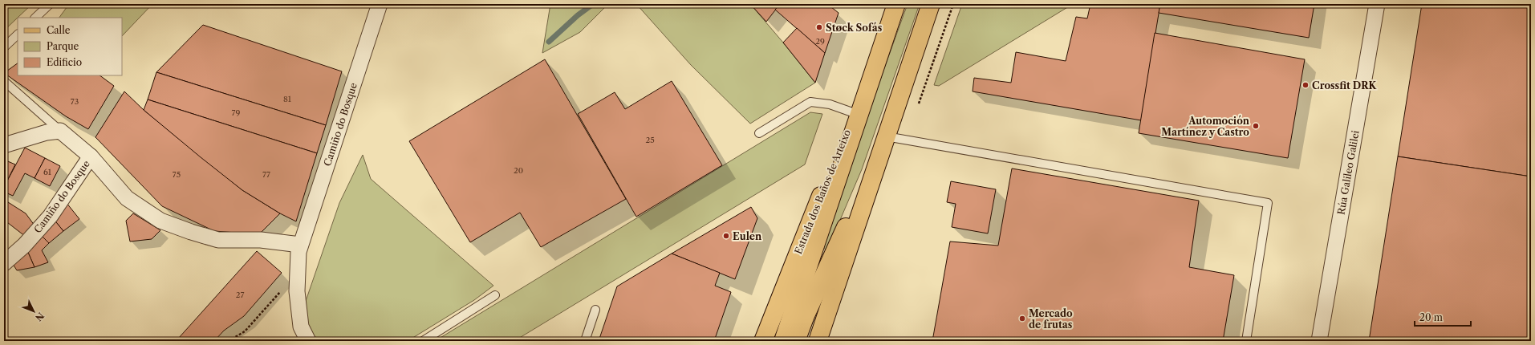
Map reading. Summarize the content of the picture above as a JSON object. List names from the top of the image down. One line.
{"streets":{"main road":["Estrada dos Baños de Arteixo"],"street":["Camiño do Bosque","Rúa Galileo Galilei"]},"places":["Støck Sofás","Crossfit DRK","Automoción Martínez y Castro","Eulen","Mercado de frutas"],"house_numbers":["29","81","73","79","25","20","61","75","77","27"],"legend":["Calle","Parque","Edificio"],"scale_bar":"20 m","north":"bottom right"}
